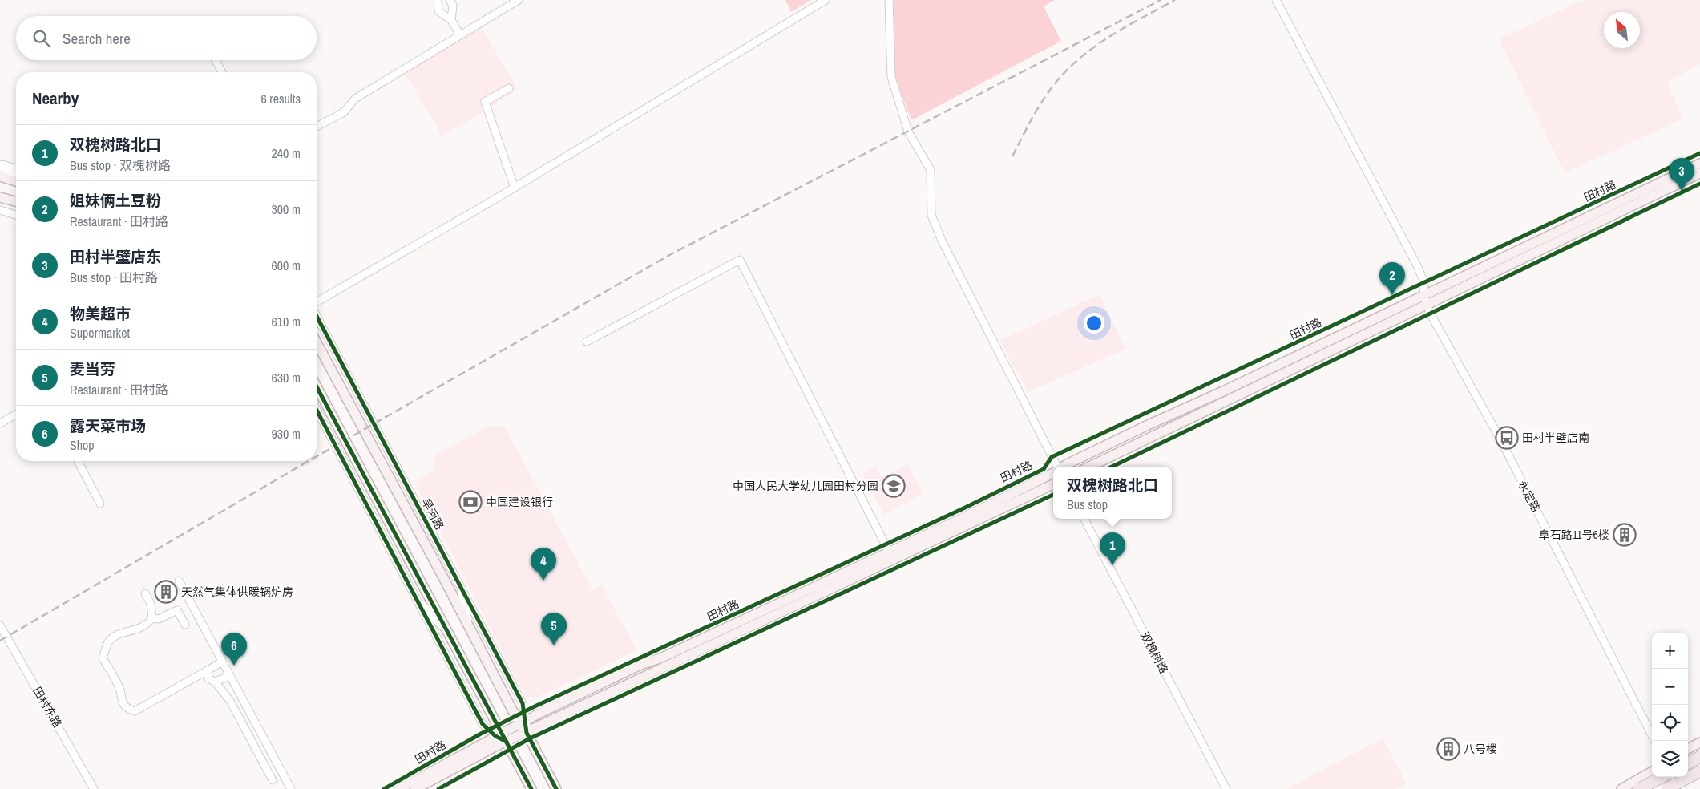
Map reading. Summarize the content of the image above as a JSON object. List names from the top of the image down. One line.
{"streets":{"main road":["田村路","旱河路"],"street":["永定路","双槐树路","田村东路"]},"crossings":[["田村路","永定路"],["田村路","旱河路"]],"places":{"bus stop":["田村半壁店南"],"school or university":["中国人民大学幼儿园田村分园"],"bank":["中国建设银行"],"building":["阜石路11号6楼","天然气集体供暖锅炉房","八号楼"]},"north":"top left","page":{"search":"Search here","heading":["Nearby","6 results"],"list":[{"mark":"1","name":"双槐树路北口","note":"Bus stop · 双槐树路","value":"240 m"},{"mark":"2","name":"姐妹俩土豆粉","note":"Restaurant · 田村路","value":"300 m"},{"mark":"3","name":"田村半壁店东","note":"Bus stop · 田村路","value":"600 m"},{"mark":"4","name":"物美超市","note":"Supermarket","value":"610 m"},{"mark":"5","name":"麦当劳","note":"Restaurant · 田村路","value":"630 m"},{"mark":"6","name":"露天菜市场","note":"Shop","value":"930 m"}],"pins":["3","2","1","4","5","6"],"popup":["双槐树路北口","Bus stop"],"map_buttons":["+","−"]}}
